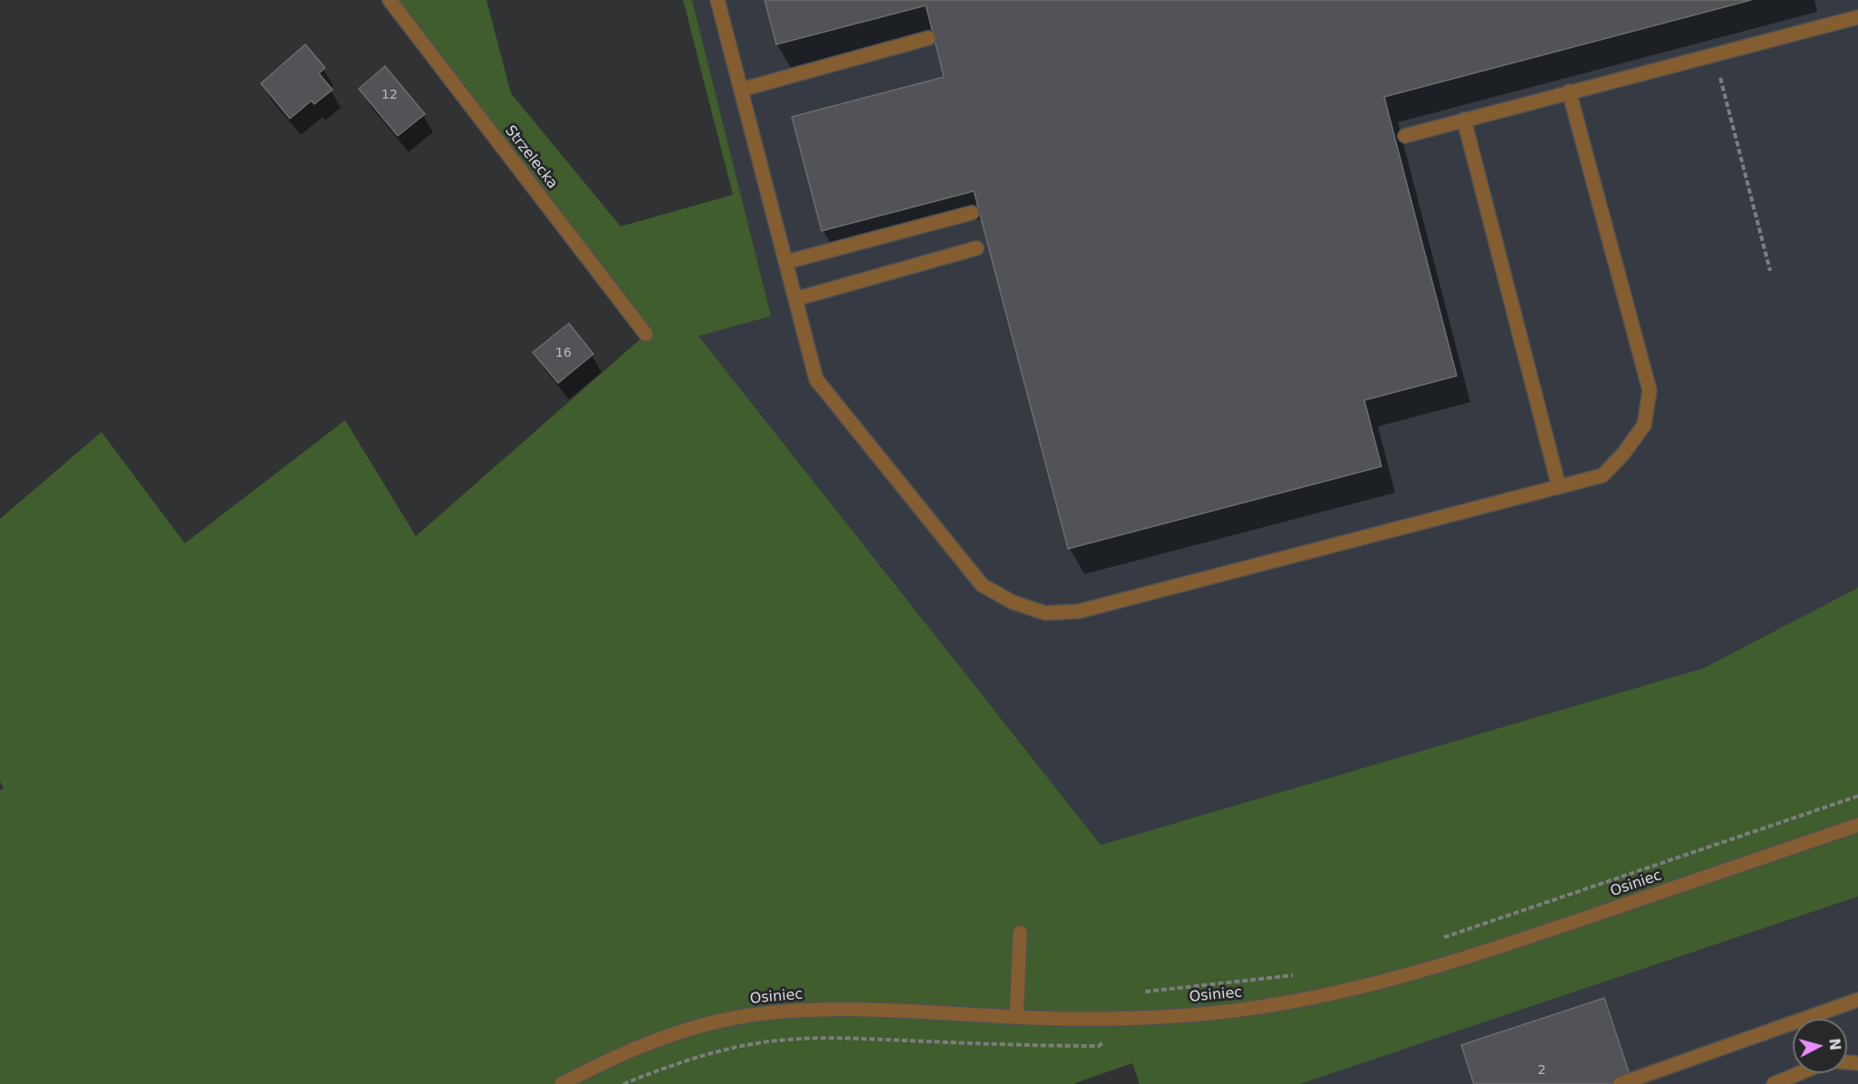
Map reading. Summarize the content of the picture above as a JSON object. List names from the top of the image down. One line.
{"streets":{"street":["Strzelecka","Osiniec"]},"house_numbers":["12","16","2"],"north":"right"}
